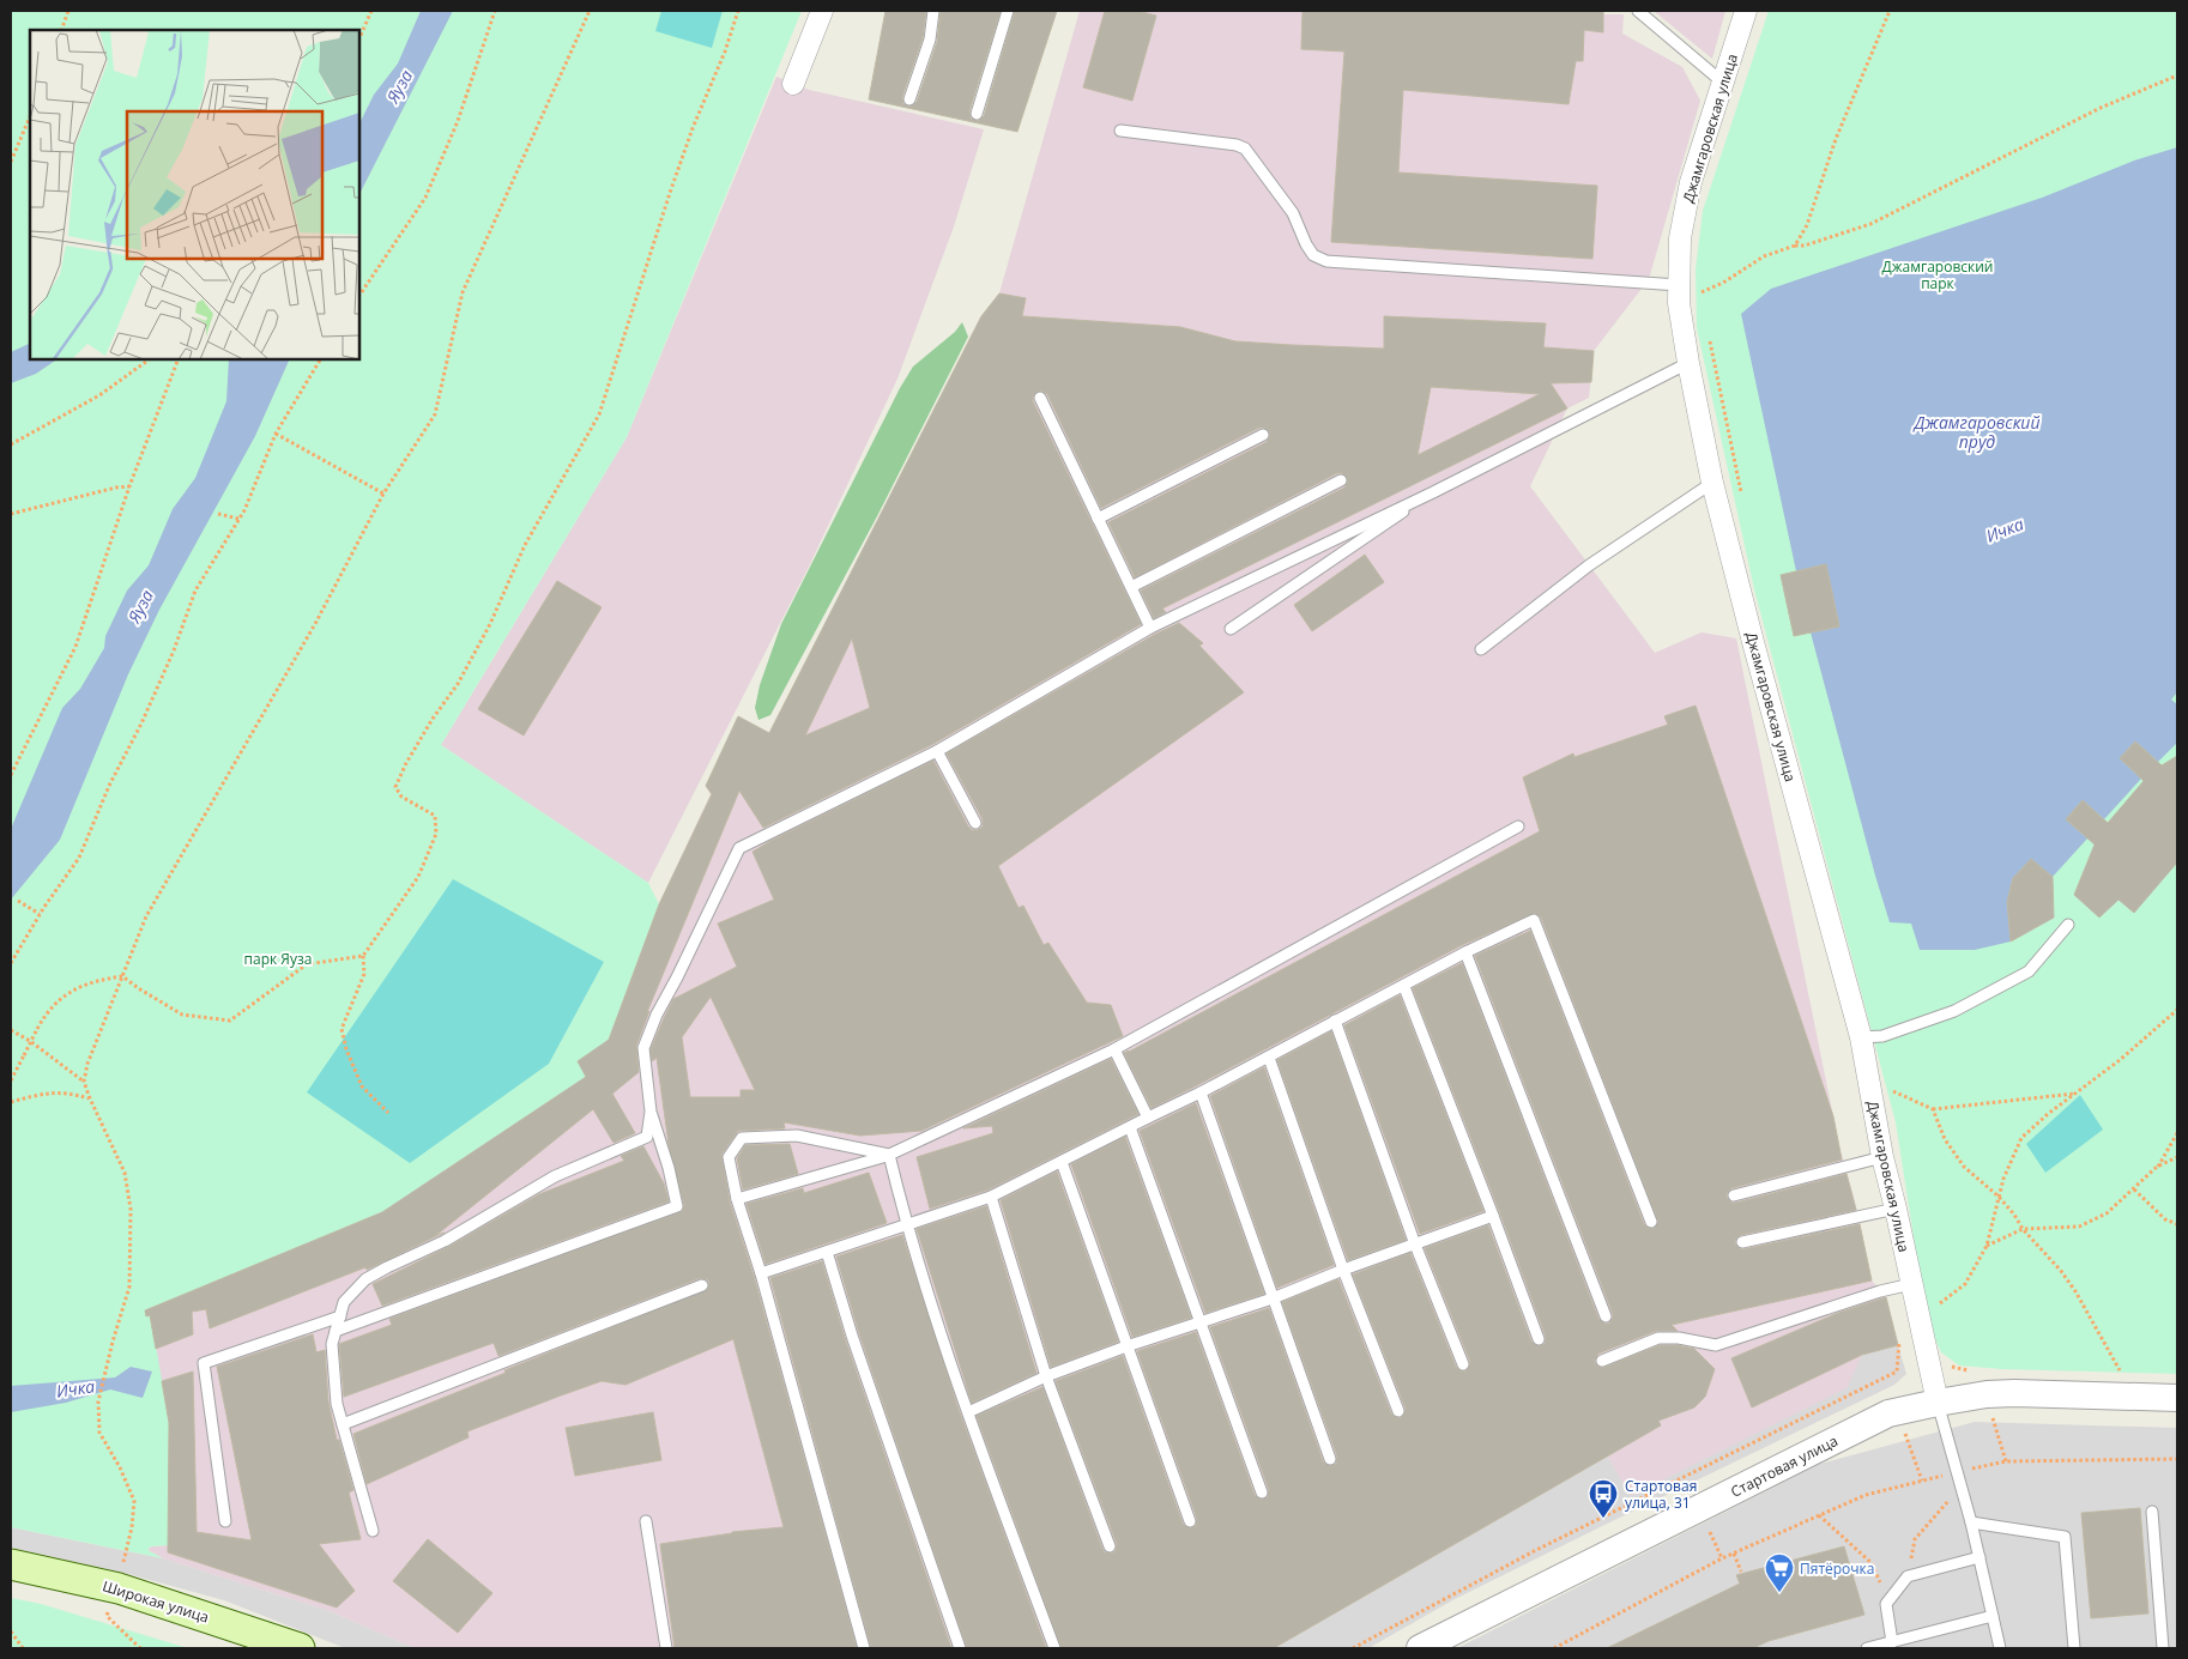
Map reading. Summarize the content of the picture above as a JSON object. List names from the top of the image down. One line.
{"streets":{"main road":["Широкая улица"],"street":["Джамгаровская улица","Стартовая улица"]},"crossings":[["Джамгаровская улица","Стартовая улица"]],"water":["Яуза","Джамгаровский пруд","Ичка"],"parks":["Джамгаровский парк","парк Яуза"],"places":{"bus stop":["Стартовая улица, 31"],"supermarket":["Пятёрочка"]}}
